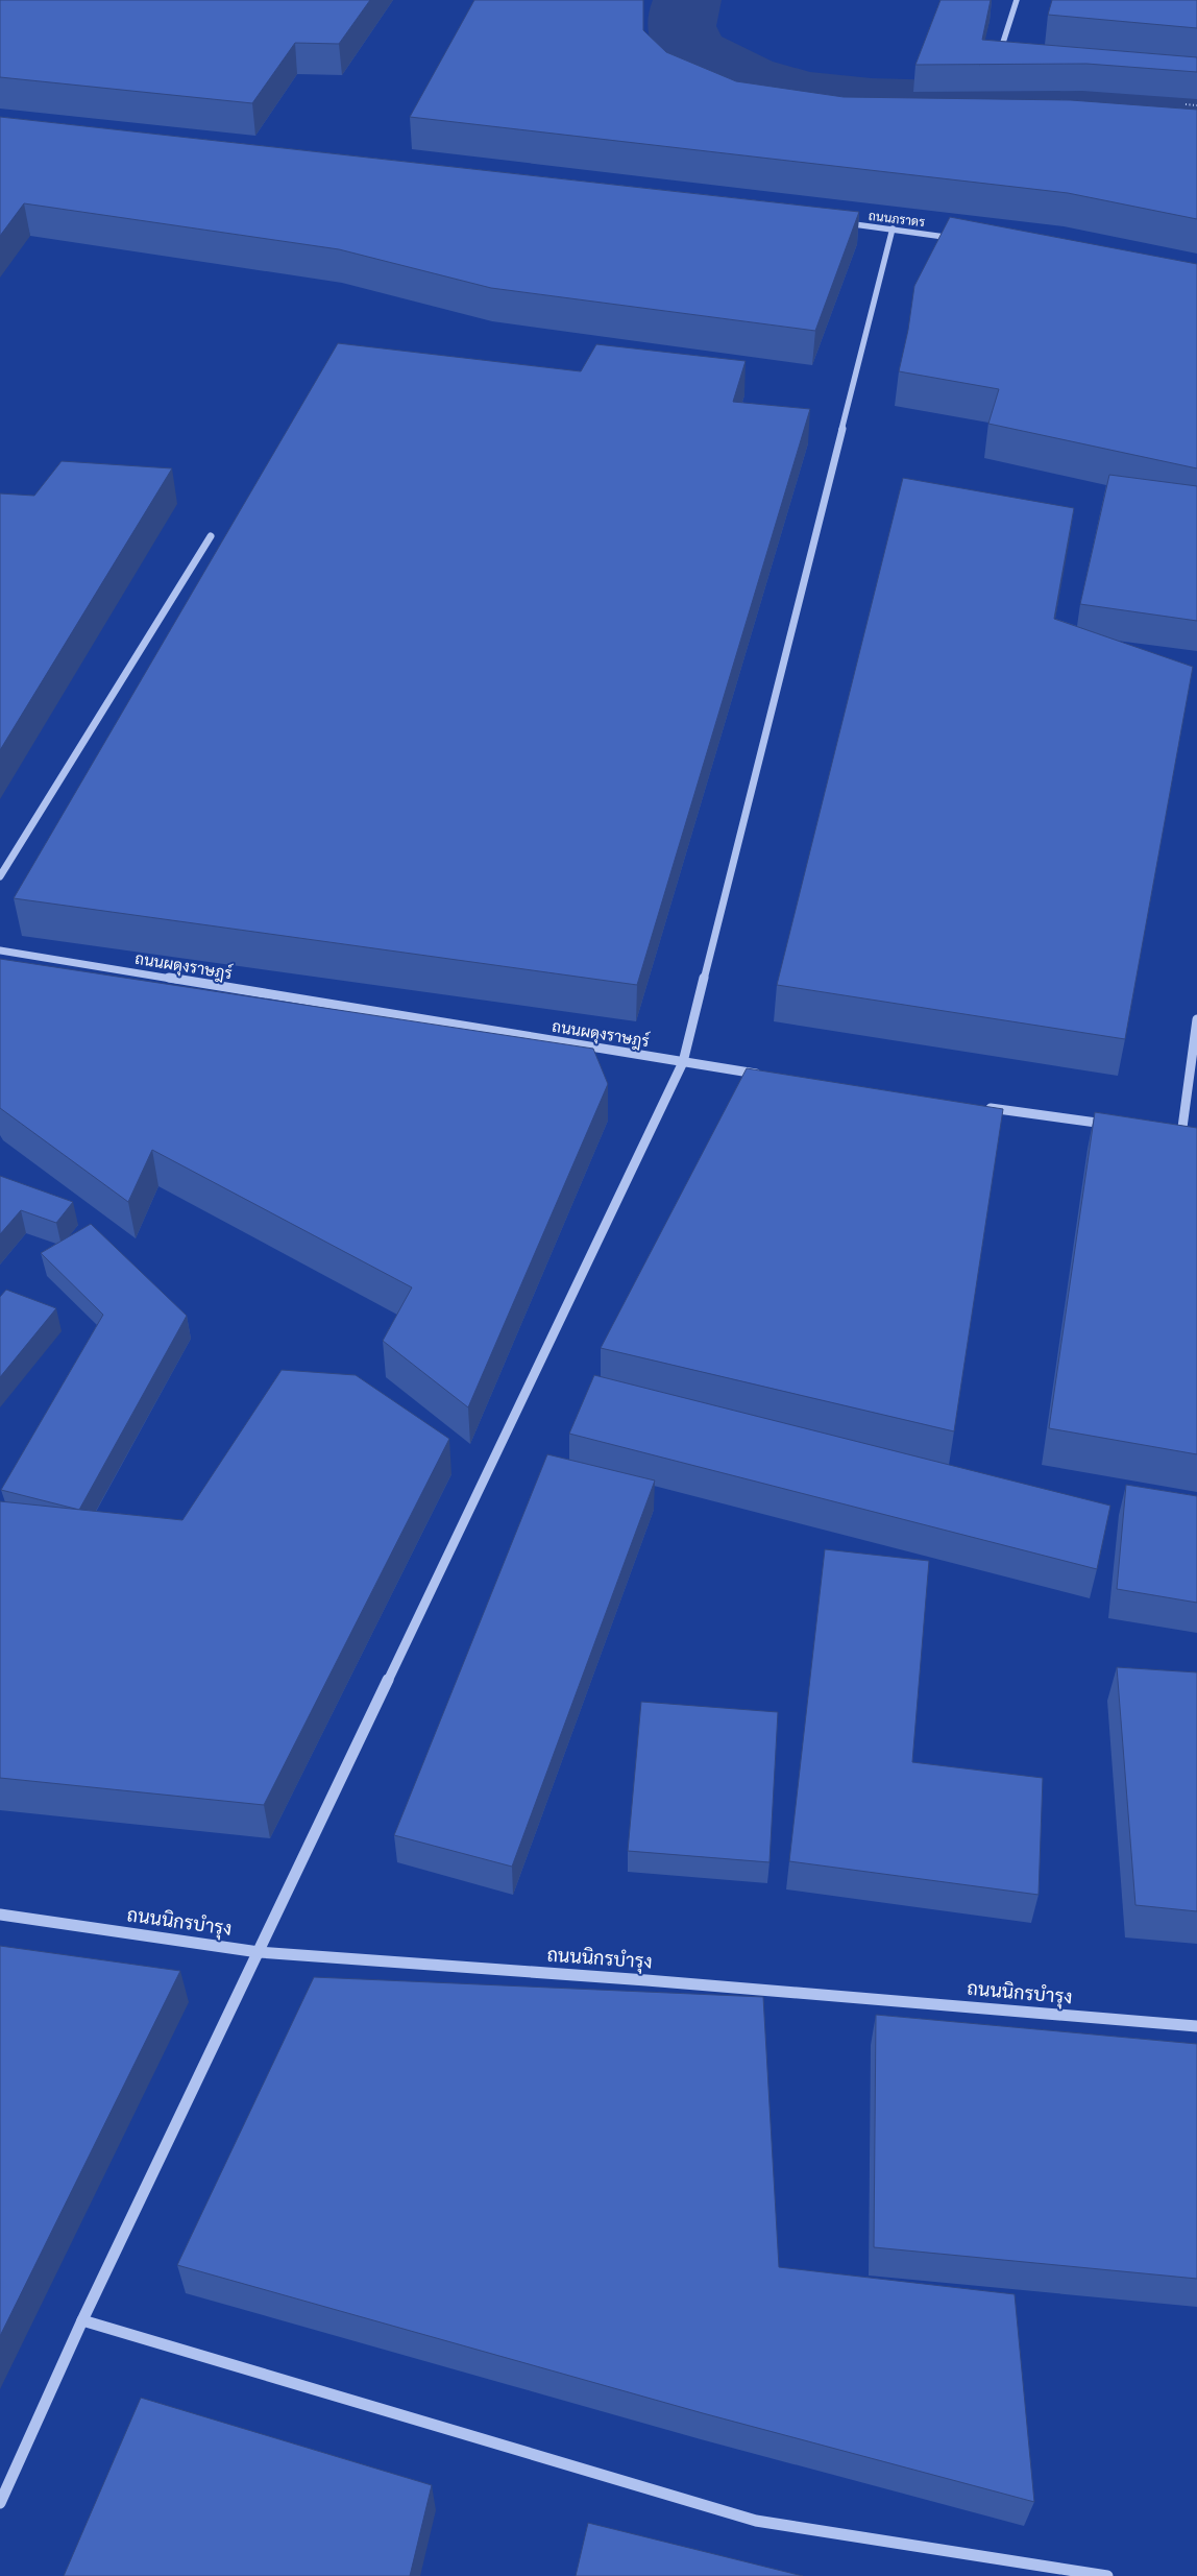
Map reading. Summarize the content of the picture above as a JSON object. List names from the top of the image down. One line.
{"streets":{"street":["ถนนภราดร","ถนนผดุงราษฎร์","ถนนนิกรบำรุง"]}}
